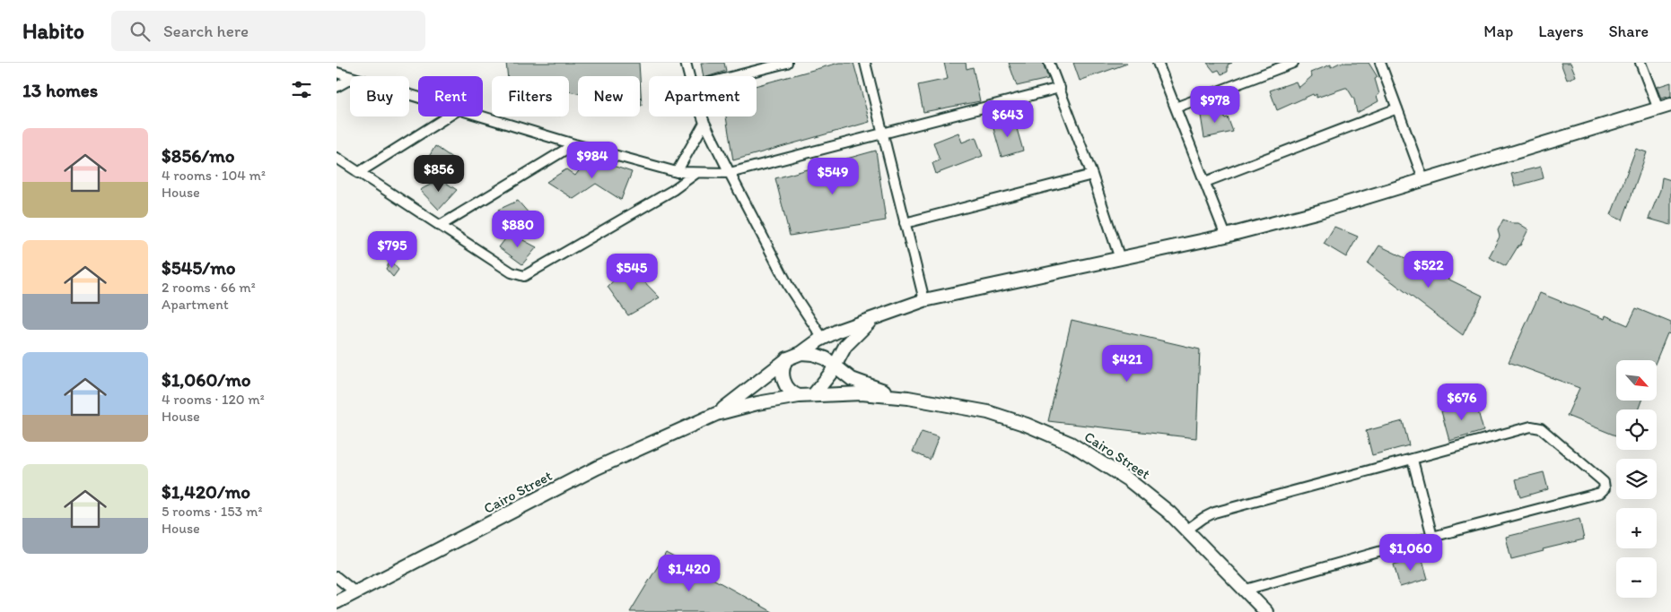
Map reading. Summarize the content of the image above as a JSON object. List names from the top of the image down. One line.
{"streets":{"main road":["Cairo Street"]},"north":"bottom right","page":{"header":"Habito","search":"Search here","nav":["Map","Layers","Share"],"heading":"13 homes","chip":["Buy","Rent","Filters","New","Apartment"],"price":["$978","$643","$984","$856","$549","$880","$795","$522","$545","$421","$676","$1,060","$1,420"],"list":[{"name":"$856/mo","note":"4 rooms · 104 m² · House"},{"name":"$545/mo","note":"2 rooms · 66 m² · Apartment"},{"name":"$1,060/mo","note":"4 rooms · 120 m² · House"},{"name":"$1,420/mo","note":"5 rooms · 153 m² · House"}],"map_buttons":["+","−"]}}
